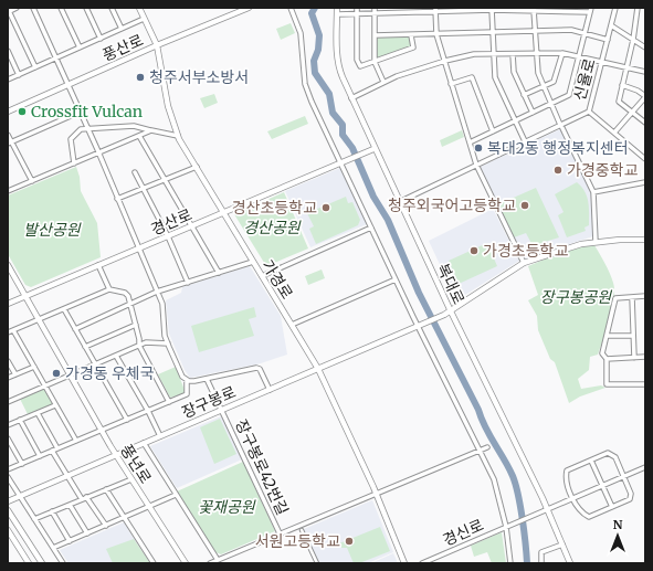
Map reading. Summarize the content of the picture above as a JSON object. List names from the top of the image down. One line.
{"streets":{"street":["풍산로","신율로","경산로","가경로","복대로","장구봉로","풍년로","장구봉로42번길","경신로"]},"crossings":[["풍산로","가경로"],["경산로","가경로"],["경산로","복대로"],["경산로","풍년로"],["가경로","장구봉로"],["복대로","장구봉로"],["복대로","경신로"],["장구봉로","풍년로"],["장구봉로","장구봉로42번길"]],"parks":["경산공원","발산공원","장구봉공원","꽃재공원"],"places":["청주서부소방서","Crossfit Vulcan","복대2동 행정복지센터","가경중학교","청주외국어고등학교","경산초등학교","가경초등학교","가경동 우체국","서원고등학교"],"north":"top"}
